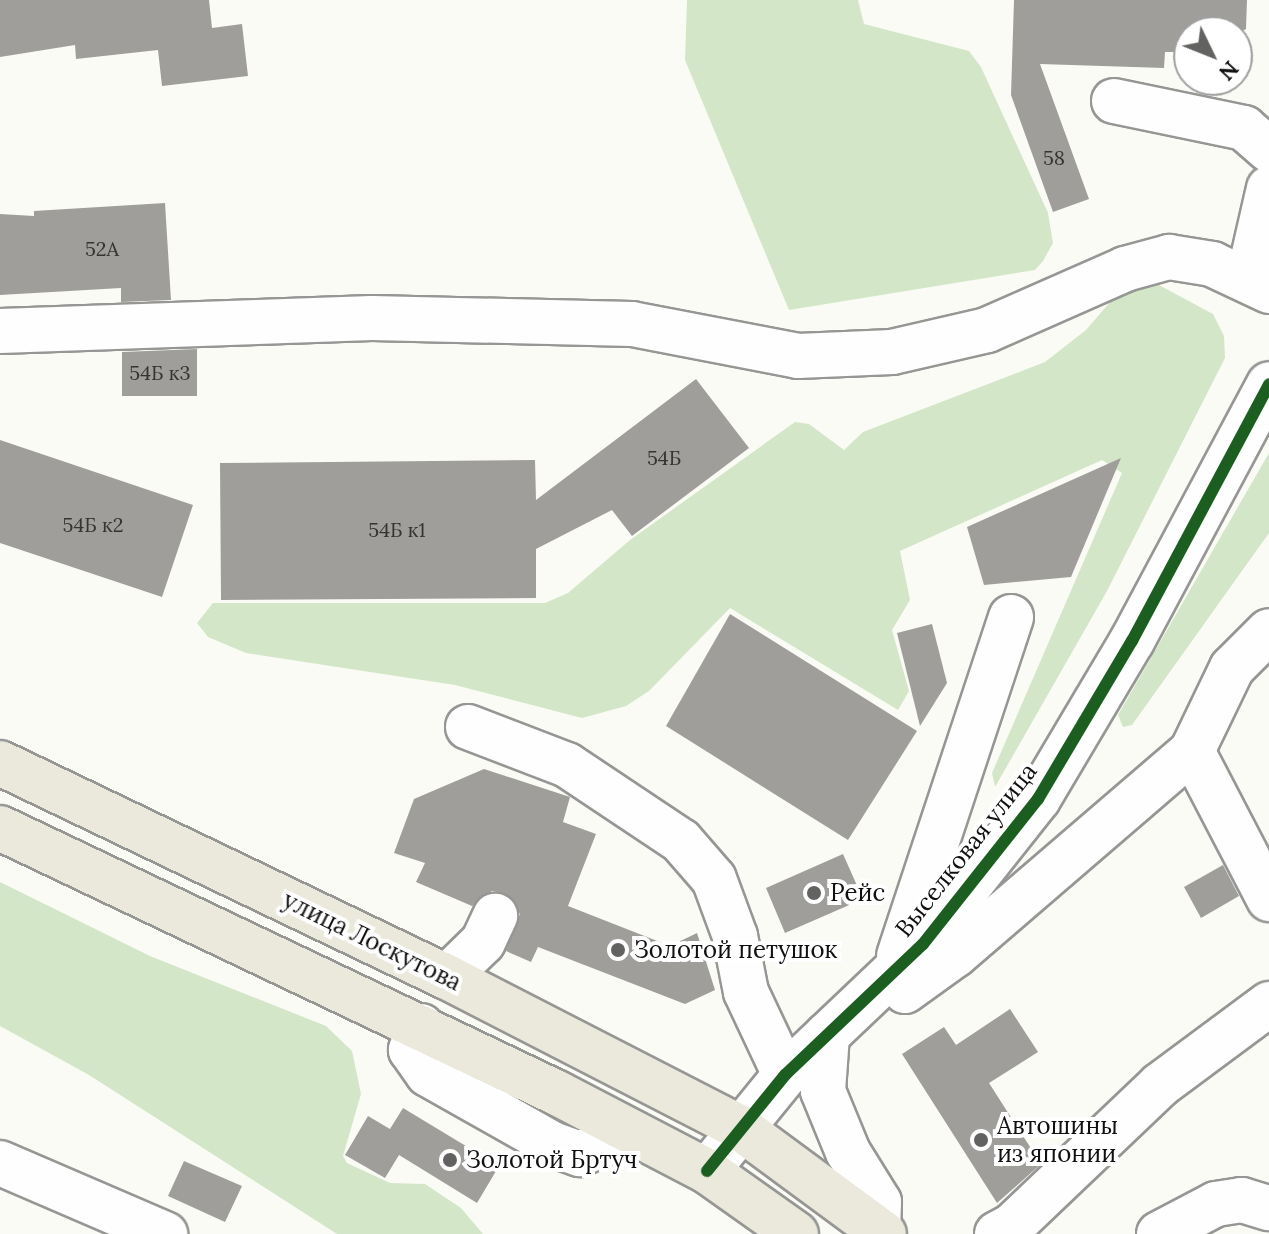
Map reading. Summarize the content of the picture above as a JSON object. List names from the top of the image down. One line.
{"streets":{"main road":["улица Лоскутова"],"street":["Выселковая улица"]},"crossings":[["Выселковая улица","улица Лоскутова"]],"places":["Рейс","Золотой петушок","Автошины из японии","Золотой Бртуч"],"house_numbers":["58","52А","54Б к3","54Б","54Б к2","54Б к1"],"north":"bottom right"}
